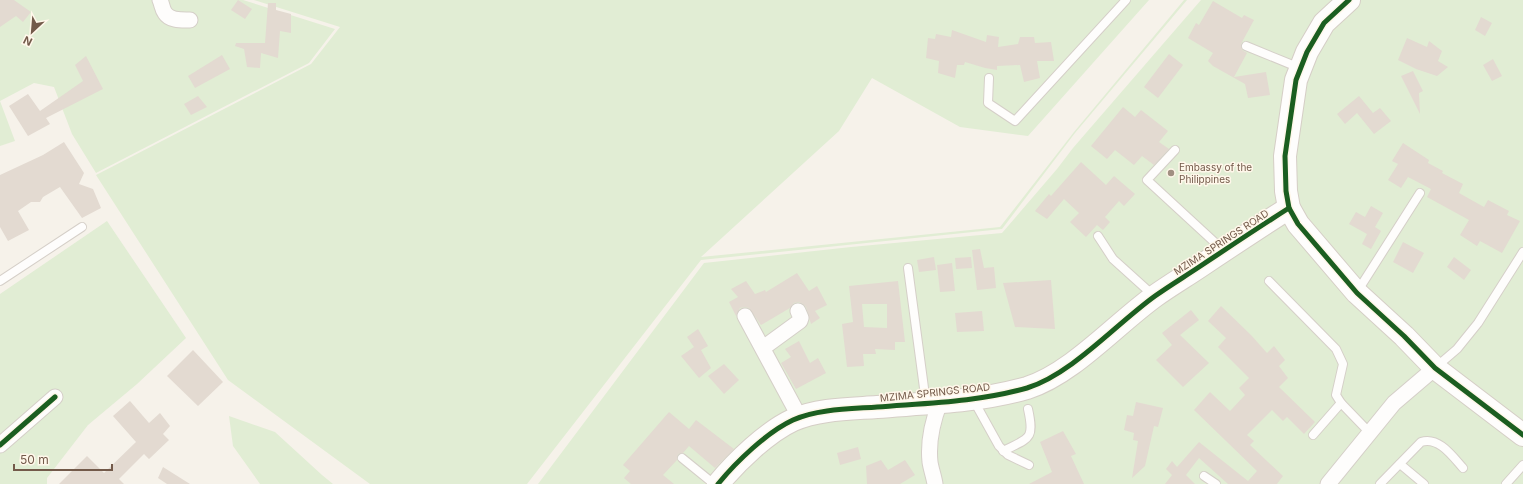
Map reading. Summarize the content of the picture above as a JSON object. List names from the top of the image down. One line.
{"streets":{"street":["MZIMA SPRINGS ROAD"]},"places":["Embassy of the Philippines"],"scale_bar":"50 m","north":"bottom left"}
